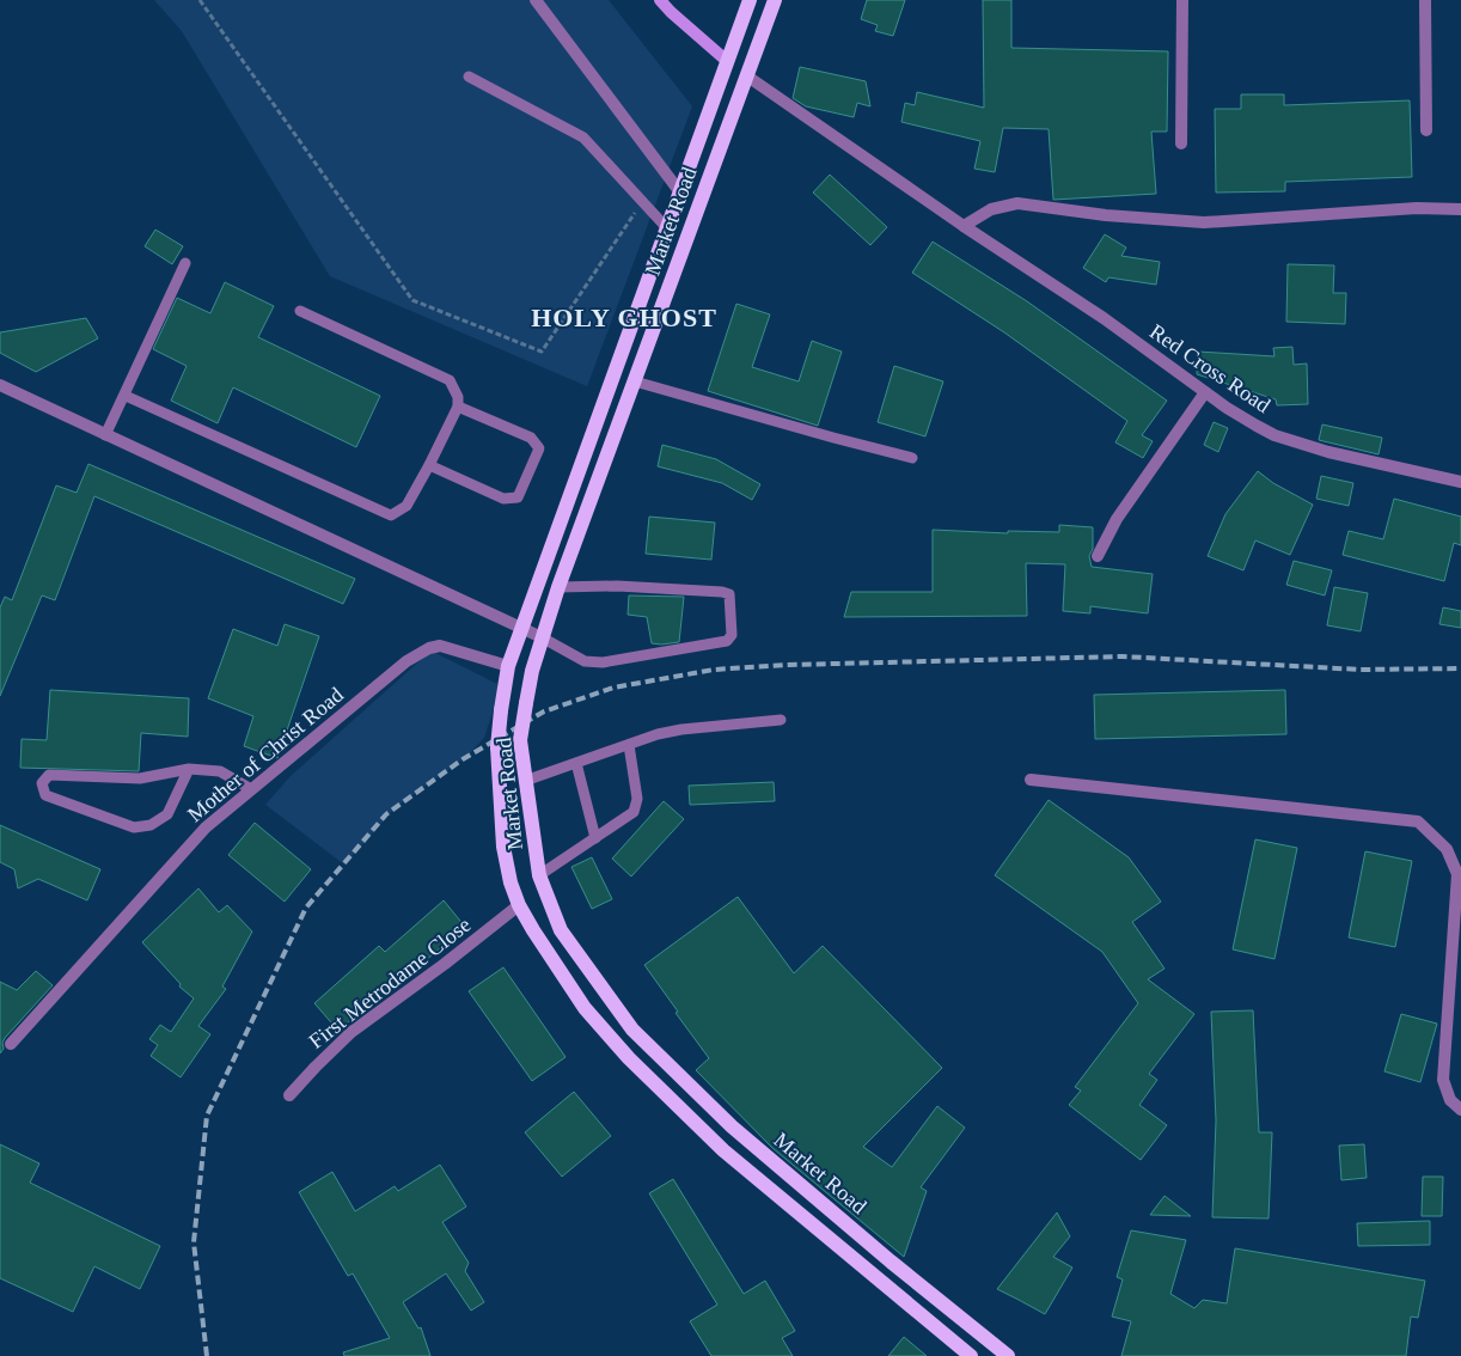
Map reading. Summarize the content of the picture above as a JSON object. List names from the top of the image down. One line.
{"streets":{"main road":["Market Road"],"street":["Red Cross Road","Mother of Christ Road","First Metrodame Close"]},"crossings":[["Market Road","Red Cross Road"],["Market Road","Mother of Christ Road"],["Market Road","First Metrodame Close"]],"districts":["HOLY GHOST"]}
